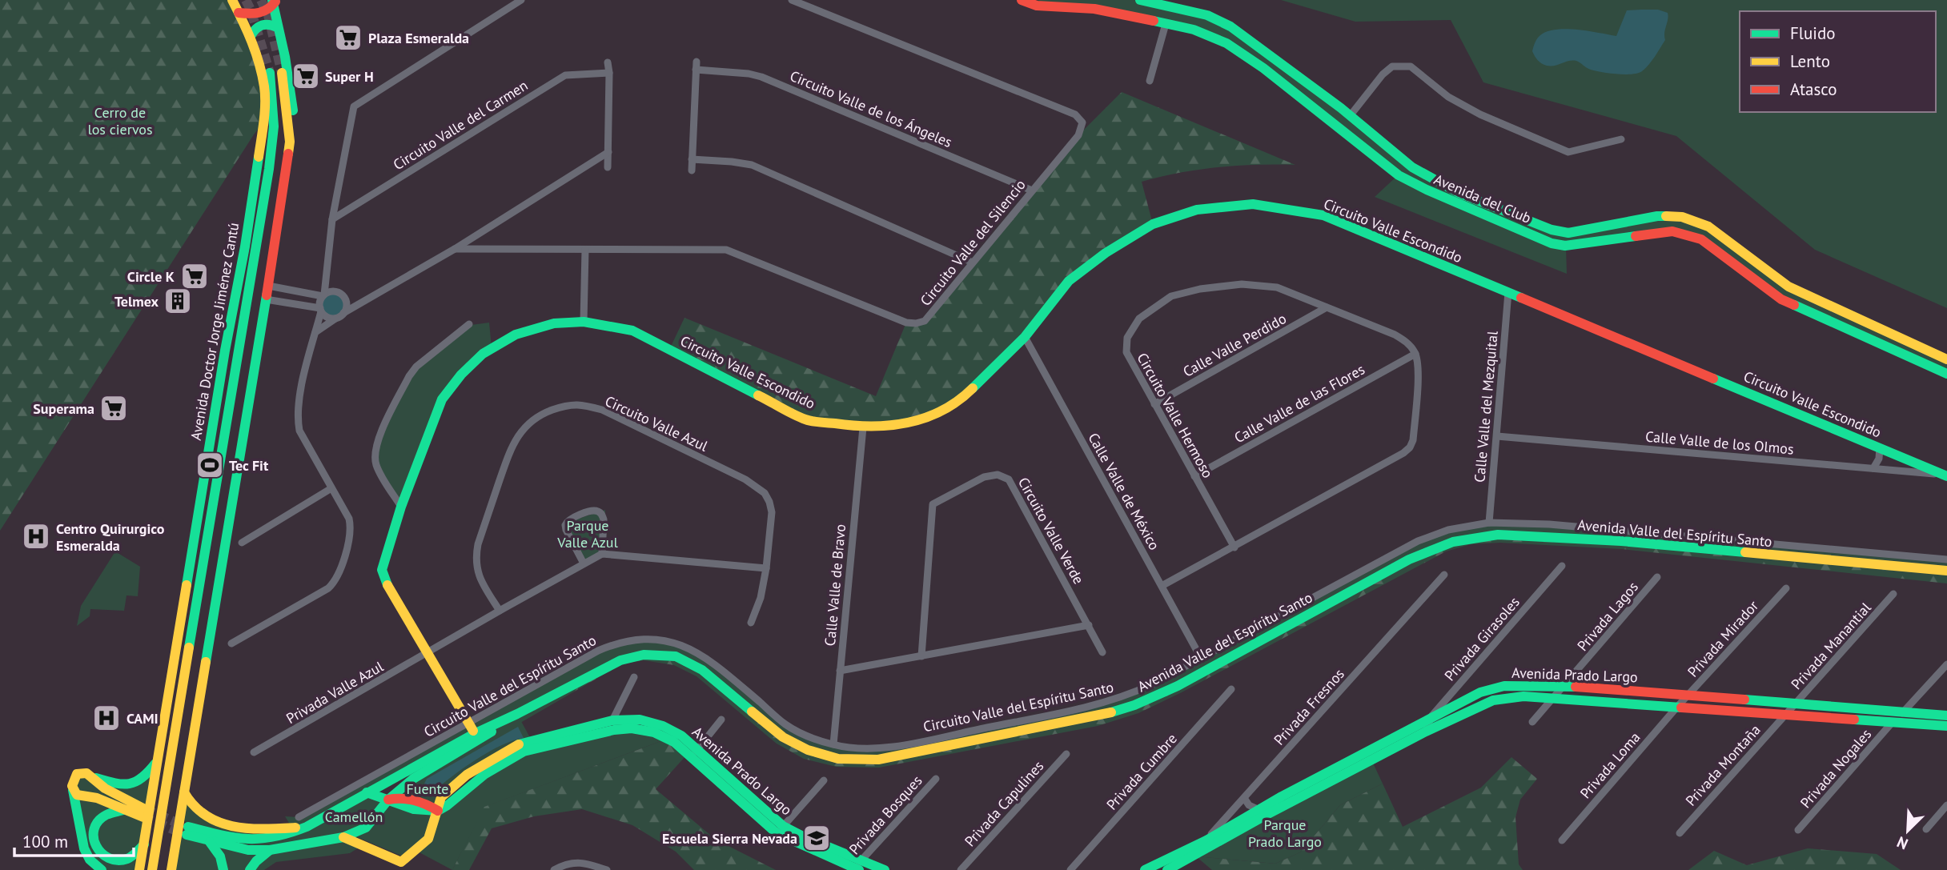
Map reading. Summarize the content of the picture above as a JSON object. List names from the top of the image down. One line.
{"streets":{"street":["Circuito Valle de los Ángeles","Circuito Valle del Carmen","Avenida del Club","Circuito Valle Escondido","Circuito Valle del Silencio","Avenida Doctor Jorge Jiménez Cantú","Calle Valle Perdido","Calle Valle de las Flores","Calle Valle del Mezquital","Circuito Valle Hermoso","Circuito Valle Azul","Calle Valle de los Olmos","Calle Valle de México","Circuito Valle Verde","Avenida Valle del Espíritu Santo","Calle Valle de Bravo","Privada Lagos","Privada Girasoles","Privada Mirador","Privada Manantial","Avenida Prado Largo","Circuito Valle del Espíritu Santo","Privada Valle Azul","Privada Fresnos","Privada Loma","Privada Montaña","Privada Nogales","Privada Cumbre","Privada Capulines","Privada Bosques"]},"crossings":[["Circuito Valle de los Ángeles","Circuito Valle del Silencio"],["Circuito Valle Escondido","Calle Valle del Mezquital"],["Circuito Valle Escondido","Calle Valle de los Olmos"],["Circuito Valle Escondido","Calle Valle de México"],["Circuito Valle Escondido","Avenida Valle del Espíritu Santo"],["Circuito Valle Escondido","Calle Valle de Bravo"],["Circuito Valle Escondido","Circuito Valle del Espíritu Santo"],["Circuito Valle Escondido","Privada Valle Azul"],["Calle Valle Perdido","Circuito Valle Hermoso"],["Calle Valle de las Flores","Circuito Valle Hermoso"],["Calle Valle del Mezquital","Calle Valle de los Olmos"],["Calle Valle del Mezquital","Circuito Valle del Espíritu Santo"],["Calle Valle de México","Circuito Valle del Espíritu Santo"],["Avenida Valle del Espíritu Santo","Circuito Valle del Espíritu Santo"],["Calle Valle de Bravo","Circuito Valle del Espíritu Santo"],["Privada Lagos","Avenida Prado Largo"],["Privada Girasoles","Avenida Prado Largo"],["Privada Mirador","Avenida Prado Largo"],["Privada Mirador","Privada Loma"],["Privada Manantial","Avenida Prado Largo"],["Privada Manantial","Privada Montaña"],["Avenida Prado Largo","Privada Fresnos"],["Avenida Prado Largo","Privada Loma"],["Avenida Prado Largo","Privada Montaña"],["Avenida Prado Largo","Privada Nogales"],["Avenida Prado Largo","Privada Bosques"]],"parks":["Cerro de los ciervos","Parque Valle Azul","Fuente","Camellón","Parque Prado Largo"],"places":{"supermarket":["Plaza Esmeralda","Super H","Circle K","Superama"],"building":["Telmex"],"sports":["Tec Fit"],"hospital":["Centro Quirurgico Esmeralda","CAMI"],"school or university":["Escuela Sierra Nevada"]},"legend":["Fluido","Lento","Atasco"],"scale_bar":"100 m","north":"bottom left"}
